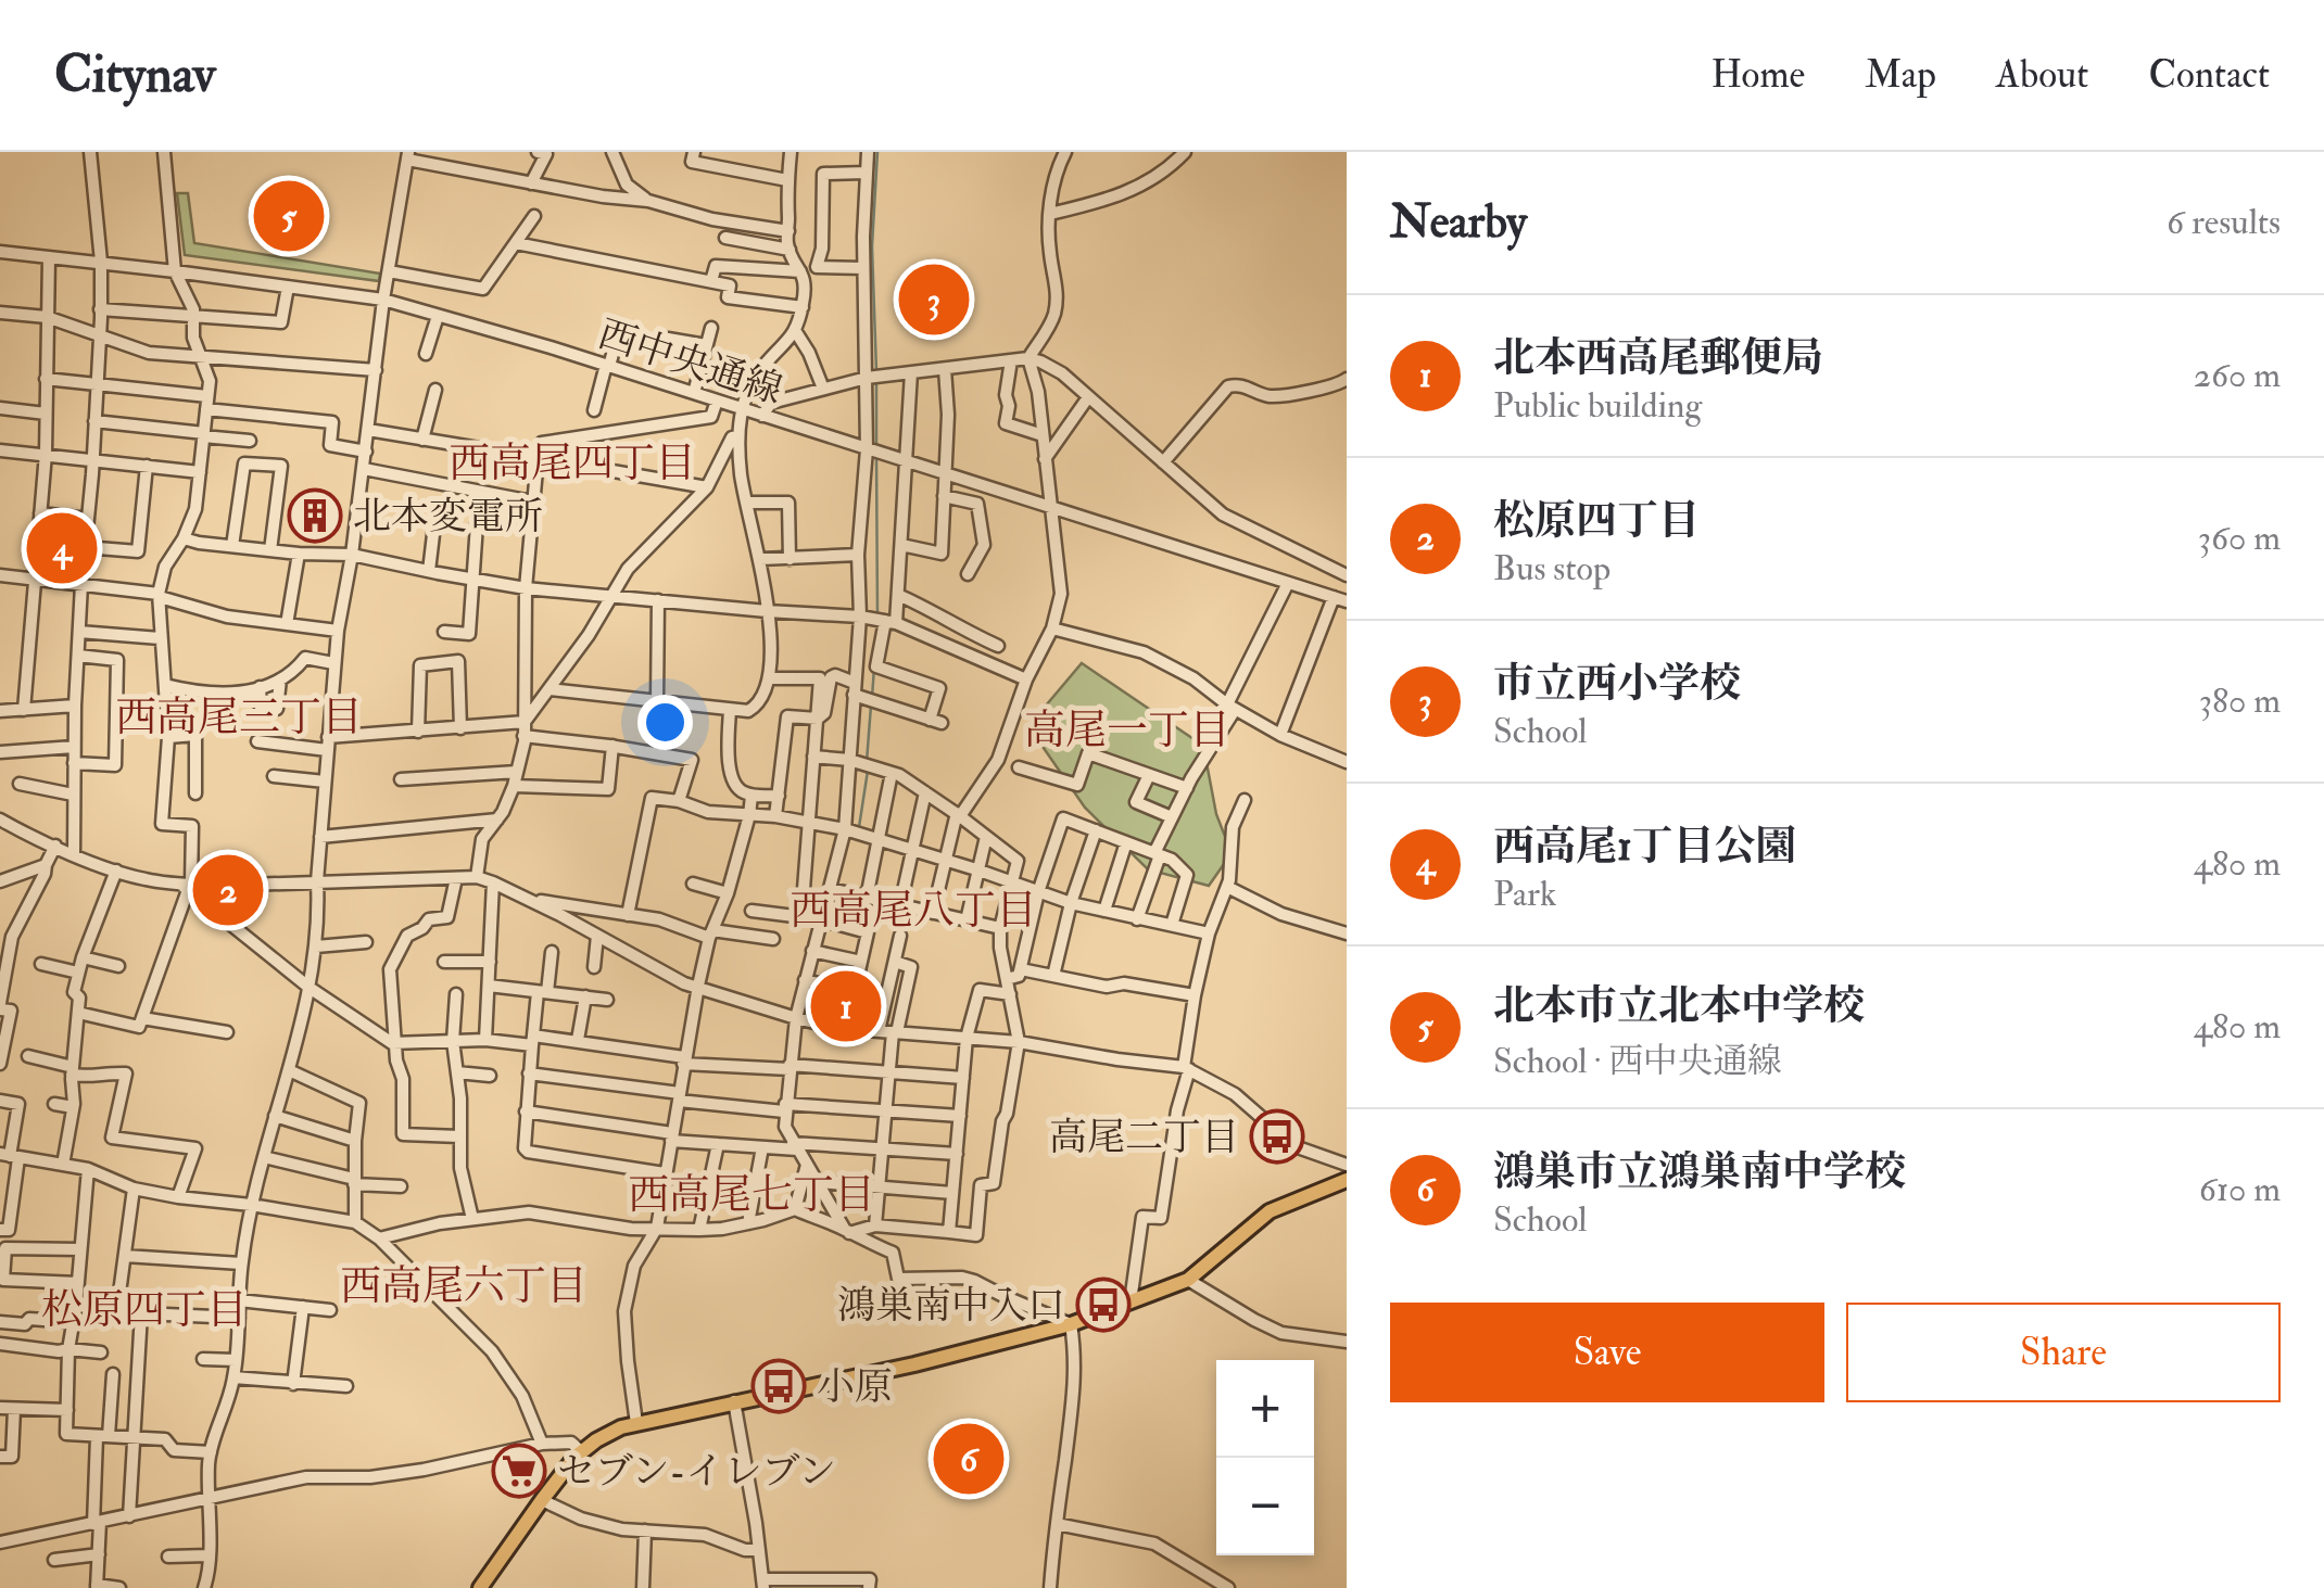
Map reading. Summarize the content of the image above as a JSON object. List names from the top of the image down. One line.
{"streets":{"street":["西中央通線"]},"districts":["西高尾四丁目","西高尾三丁目","高尾一丁目","西高尾八丁目","西高尾七丁目","西高尾六丁目","松原四丁目"],"places":{"building":["北本変電所"],"bus stop":["高尾二丁目","鴻巣南中入口","小原"],"supermarket":["セブン-イレブン"]},"page":{"header":"Citynav","nav":["Home","Map","About","Contact"],"heading":["Nearby","6 results"],"pins":["5","3","4","2","1","6"],"list":[{"mark":"1","name":"北本西高尾郵便局","note":"Public building","value":"260 m"},{"mark":"2","name":"松原四丁目","note":"Bus stop","value":"360 m"},{"mark":"3","name":"市立西小学校","note":"School","value":"380 m"},{"mark":"4","name":"西高尾1丁目公園","note":"Park","value":"480 m"},{"mark":"5","name":"北本市立北本中学校","note":"School · 西中央通線","value":"480 m"},{"mark":"6","name":"鴻巣市立鴻巣南中学校","note":"School","value":"610 m"}],"buttons":["Save","Share"],"map_buttons":["+","−"]}}
